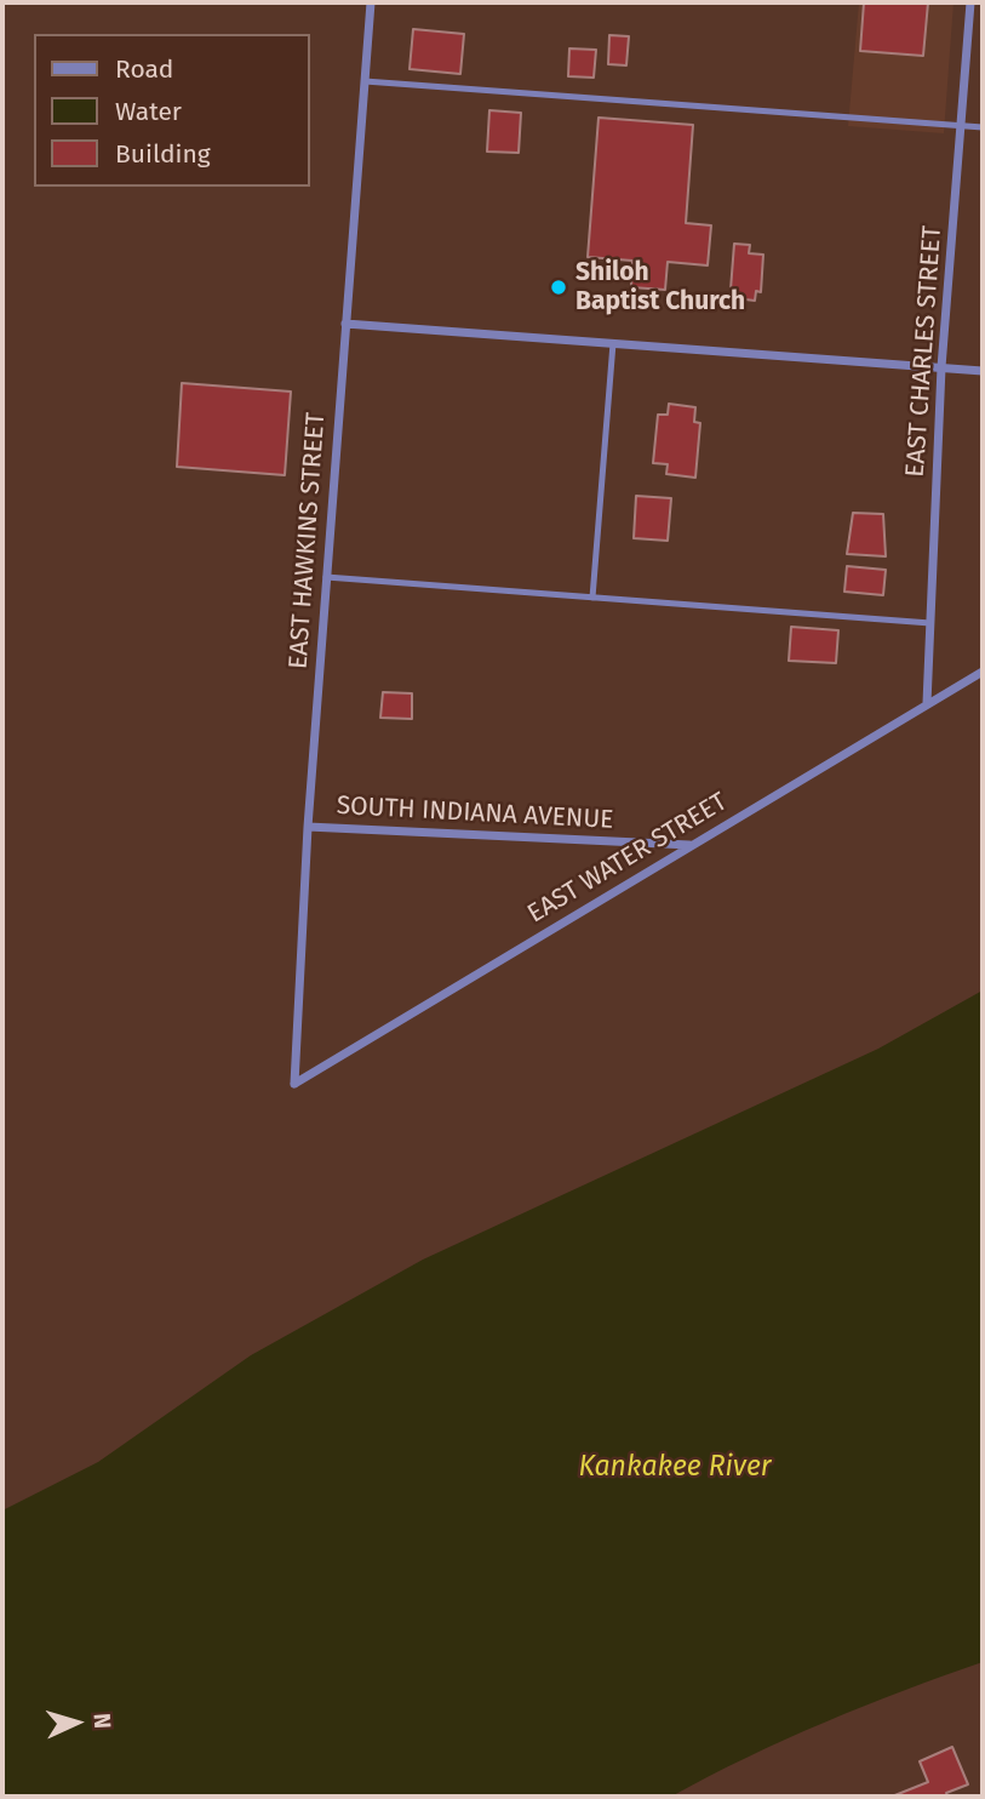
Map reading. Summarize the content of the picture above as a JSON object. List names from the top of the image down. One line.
{"streets":{"street":["EAST CHARLES STREET","EAST HAWKINS STREET","SOUTH INDIANA AVENUE","EAST WATER STREET"]},"crossings":[["EAST CHARLES STREET","EAST WATER STREET"],["EAST HAWKINS STREET","SOUTH INDIANA AVENUE"],["EAST HAWKINS STREET","EAST WATER STREET"],["SOUTH INDIANA AVENUE","EAST WATER STREET"]],"water":["Kankakee River"],"places":["Shiloh Baptist Church"],"legend":["Road","Water","Building"],"north":"right"}
